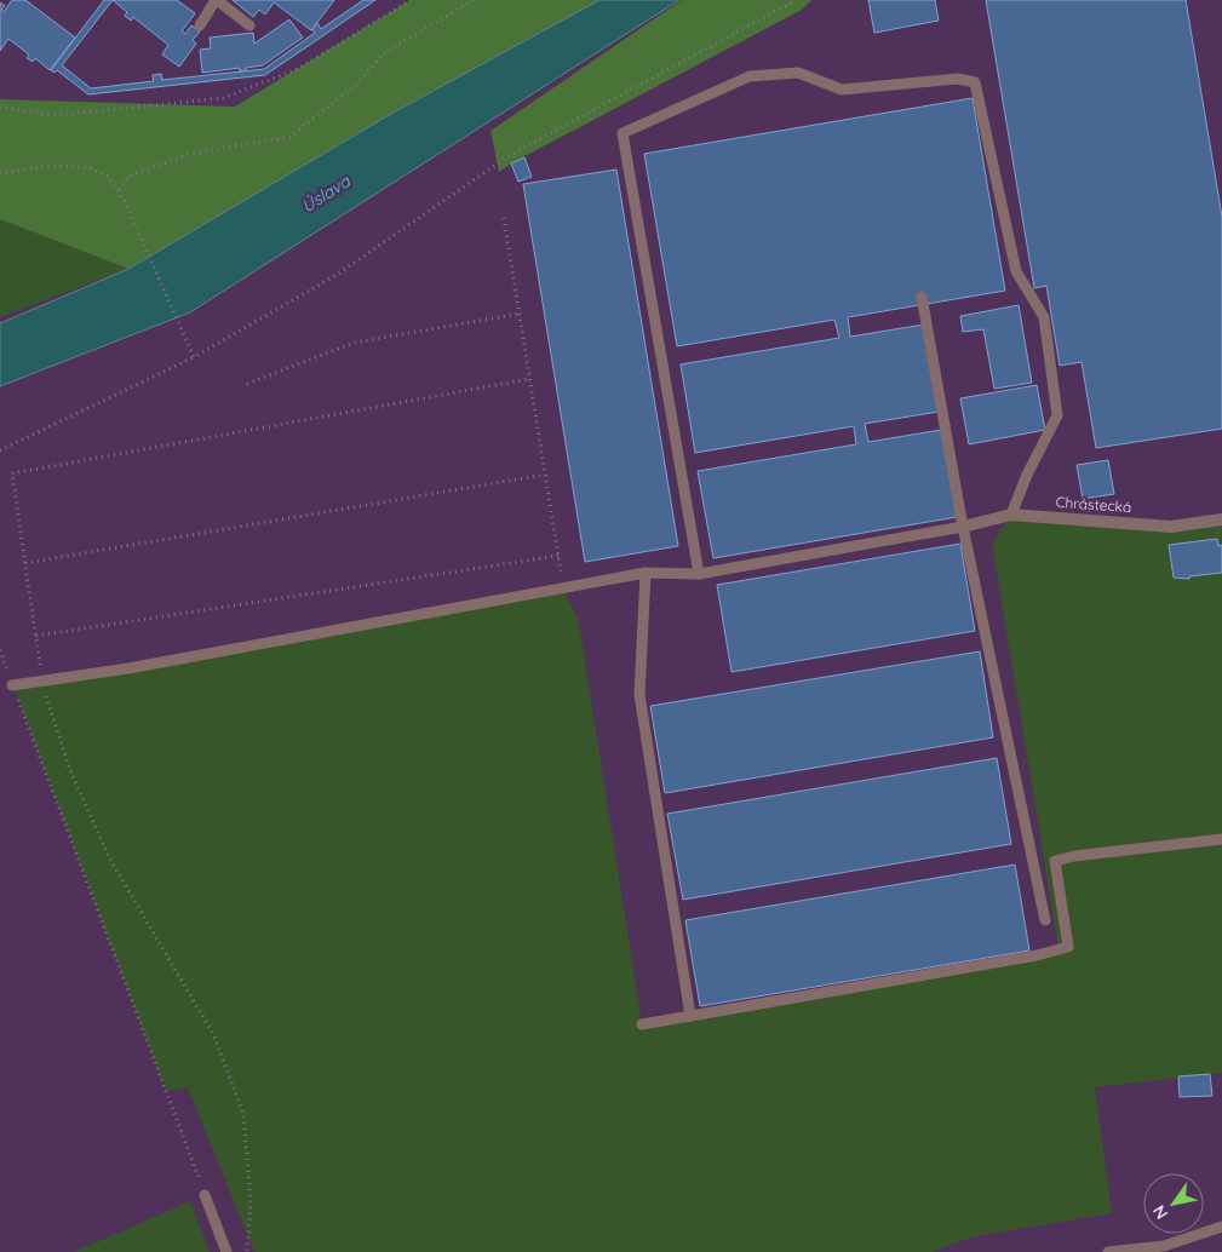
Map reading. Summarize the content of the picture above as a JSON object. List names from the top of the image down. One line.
{"streets":{"street":["Chrástecká"]},"water":["Úslava"],"north":"bottom left"}
